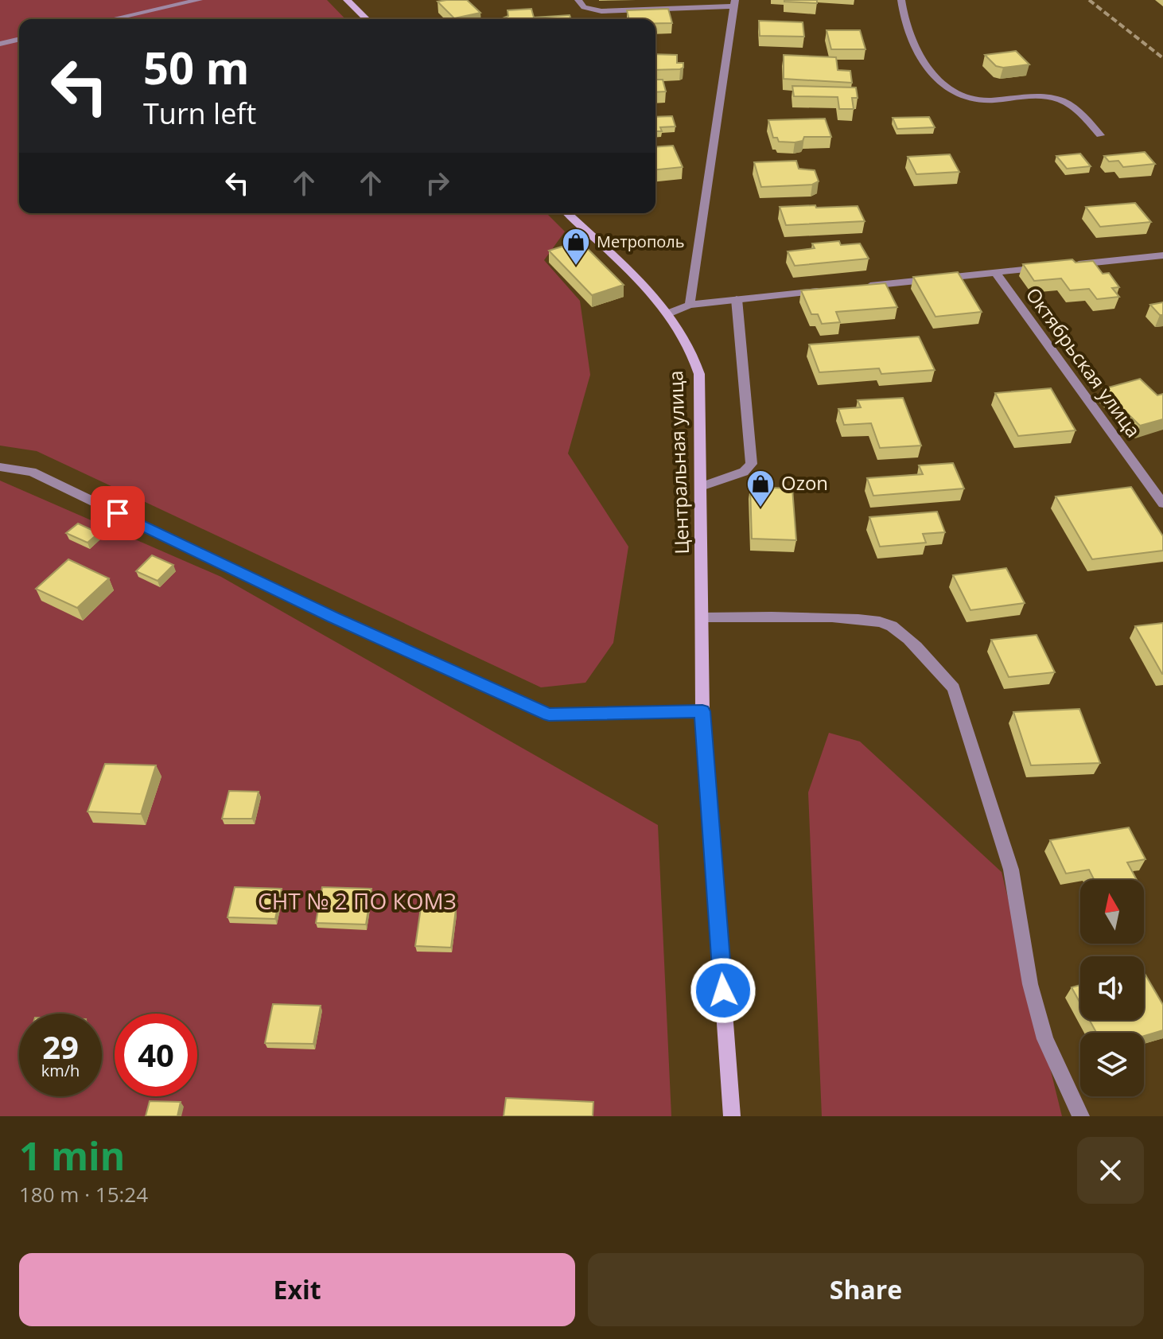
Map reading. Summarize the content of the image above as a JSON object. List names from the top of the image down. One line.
{"streets":{"street":["Октябрьская улица","Центральная улица"]},"parks":["СНТ № 2 ПО КОМЗ"],"places":{"shop":["Метрополь","Ozon"]},"north":"top","page":{"turn":["50 m","Turn left"],"speed":"29 km/h","limit":"40","heading":["1 min","180 m · 15:24"],"buttons":["Exit","Share"]}}
